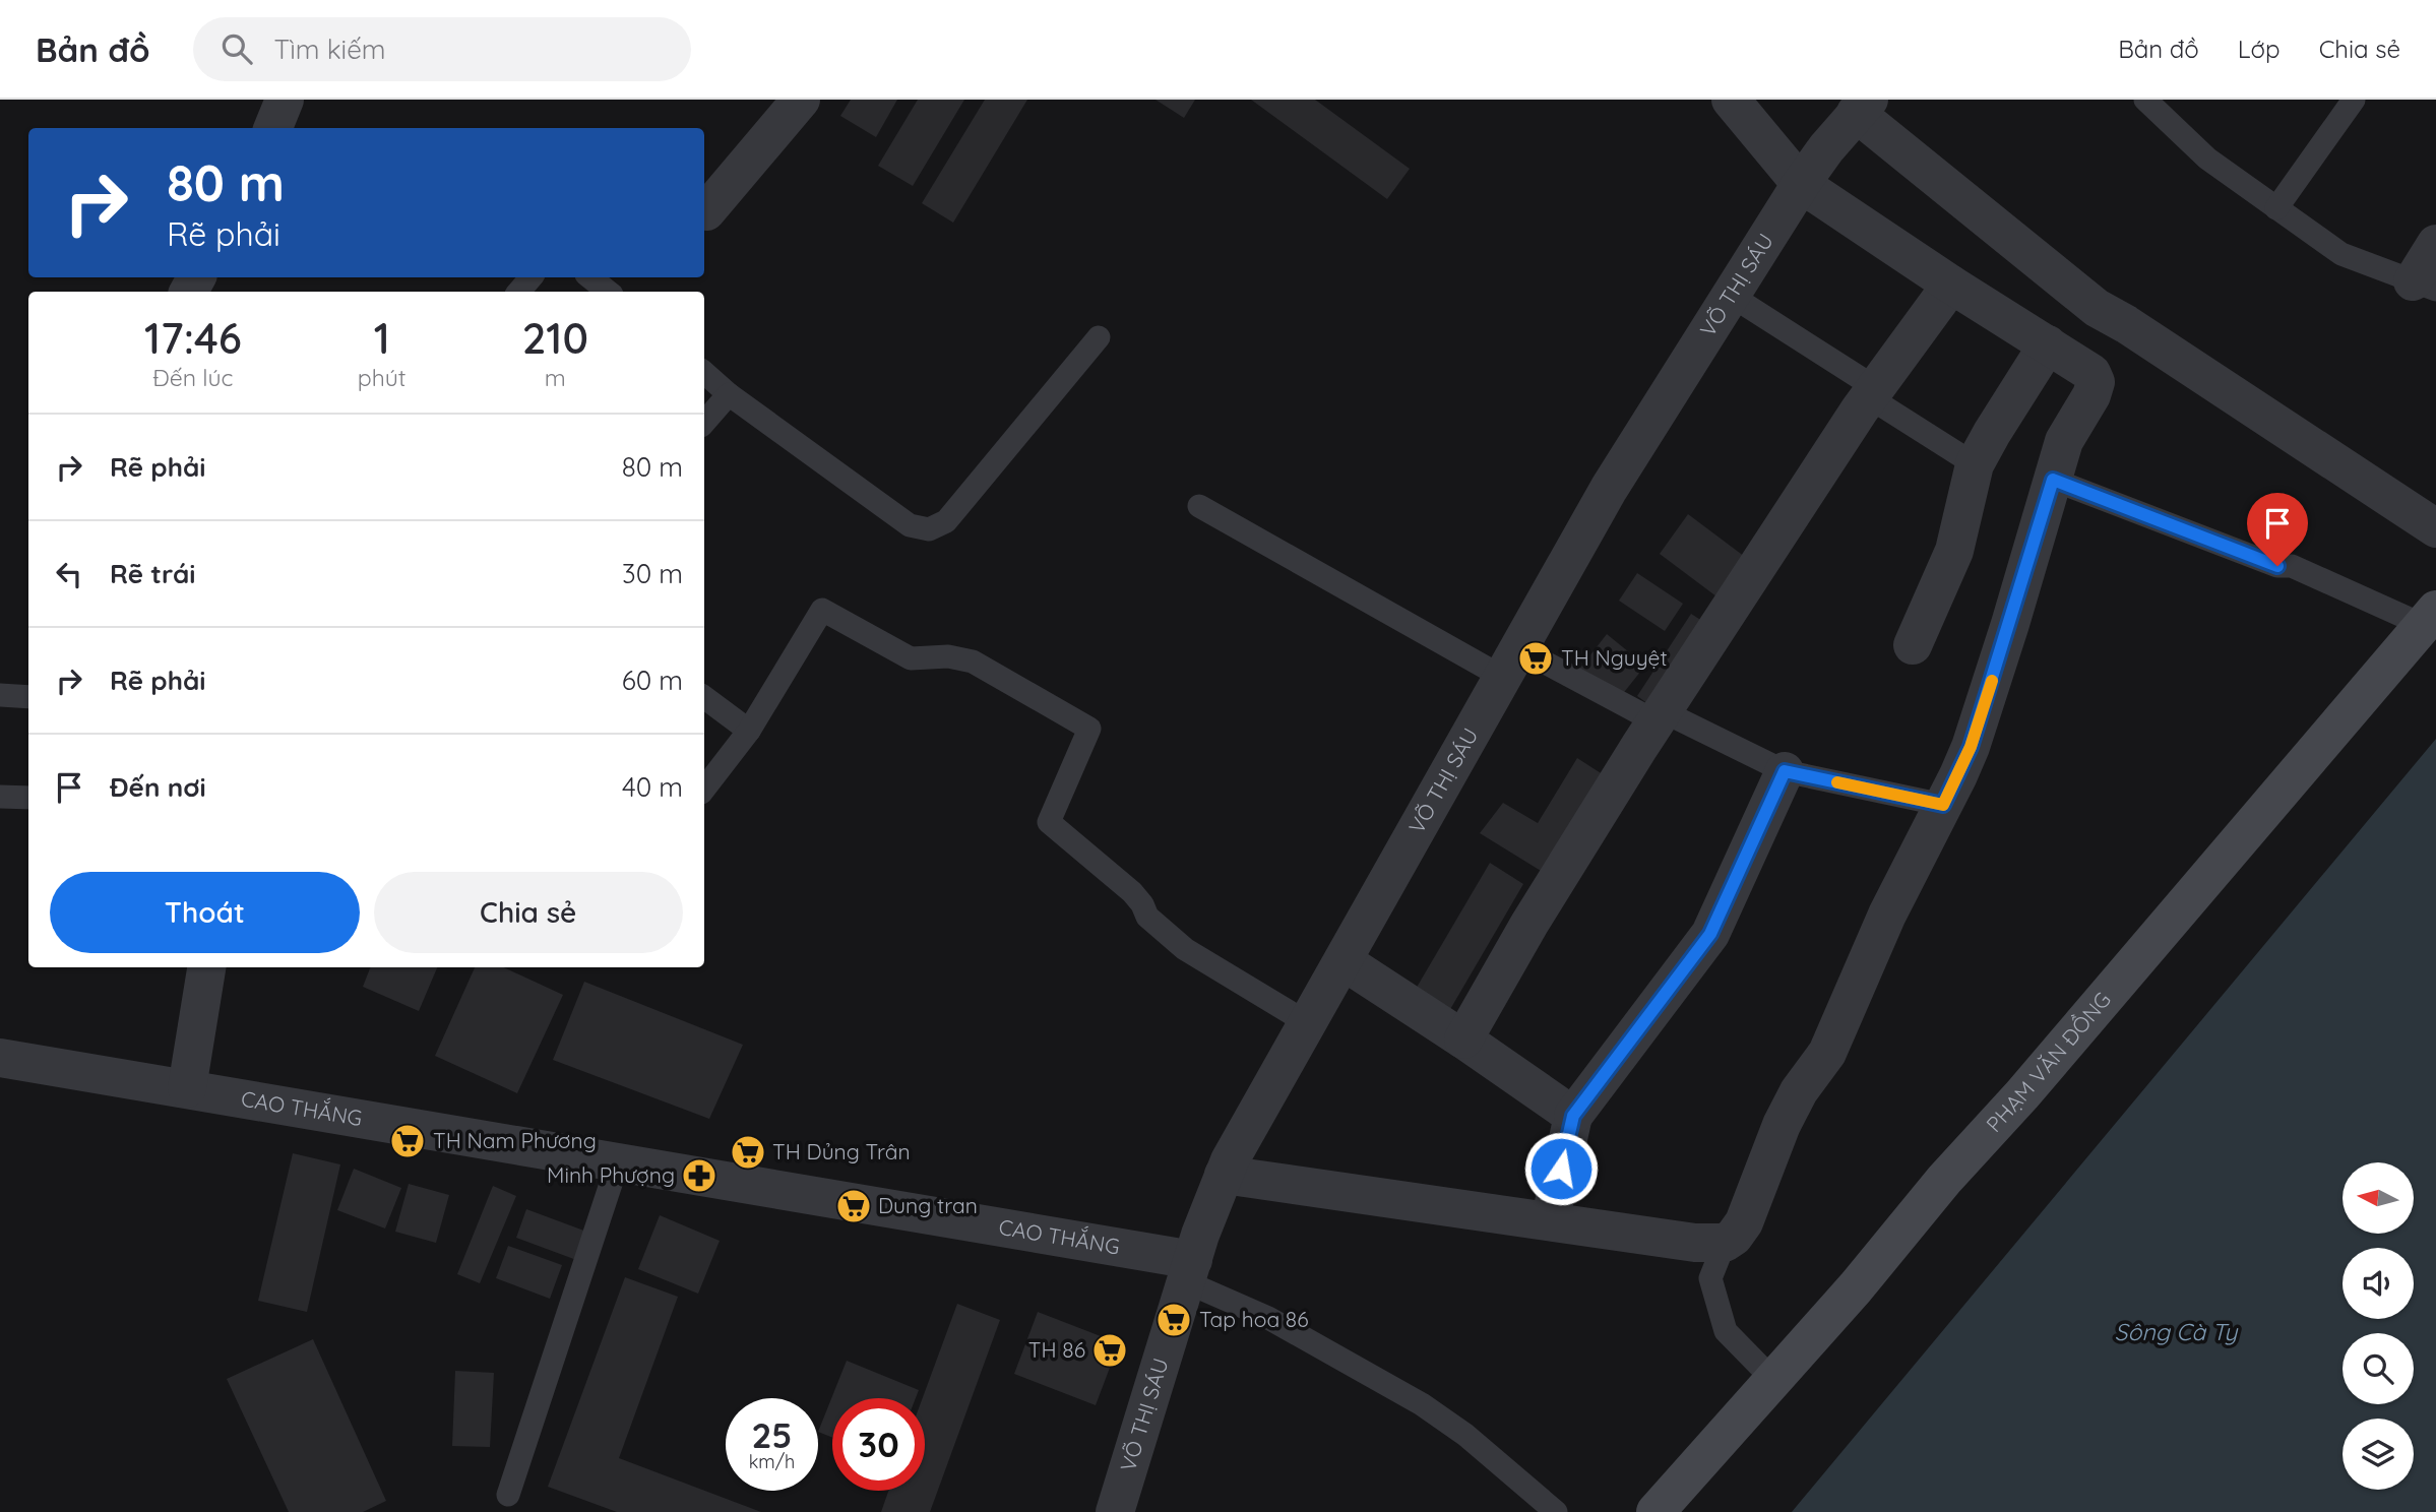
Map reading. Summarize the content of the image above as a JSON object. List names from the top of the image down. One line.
{"streets":{"street":["VÕ THỊ SÁU","PHẠM VĂN ĐỒNG","CAO THẮNG"]},"crossings":[["VÕ THỊ SÁU","CAO THẮNG"]],"water":["Sông Cà Ty"],"places":{"supermarket":["TH Nguyệt","TH Nam Phương","TH Dủng Trân","Dung tran","Tap hoa 86","TH 86"],"pharmacy":["Minh Phượng"]},"north":"left","page":{"header":"Bản đồ","search":"Tìm kiếm","nav":["Bản đồ","Lớp","Chia sẻ"],"turn":["80 m","Rẽ phải"],"eta":["17:46","Đến lúc","1","phút","210","m"],"list":[{"name":"Rẽ phải","value":"80 m"},{"name":"Rẽ trái","value":"30 m"},{"name":"Rẽ phải","value":"60 m"},{"name":"Đến nơi","value":"40 m"}],"buttons":["Thoát","Chia sẻ"],"speed":"25 km/h","limit":"30"}}
